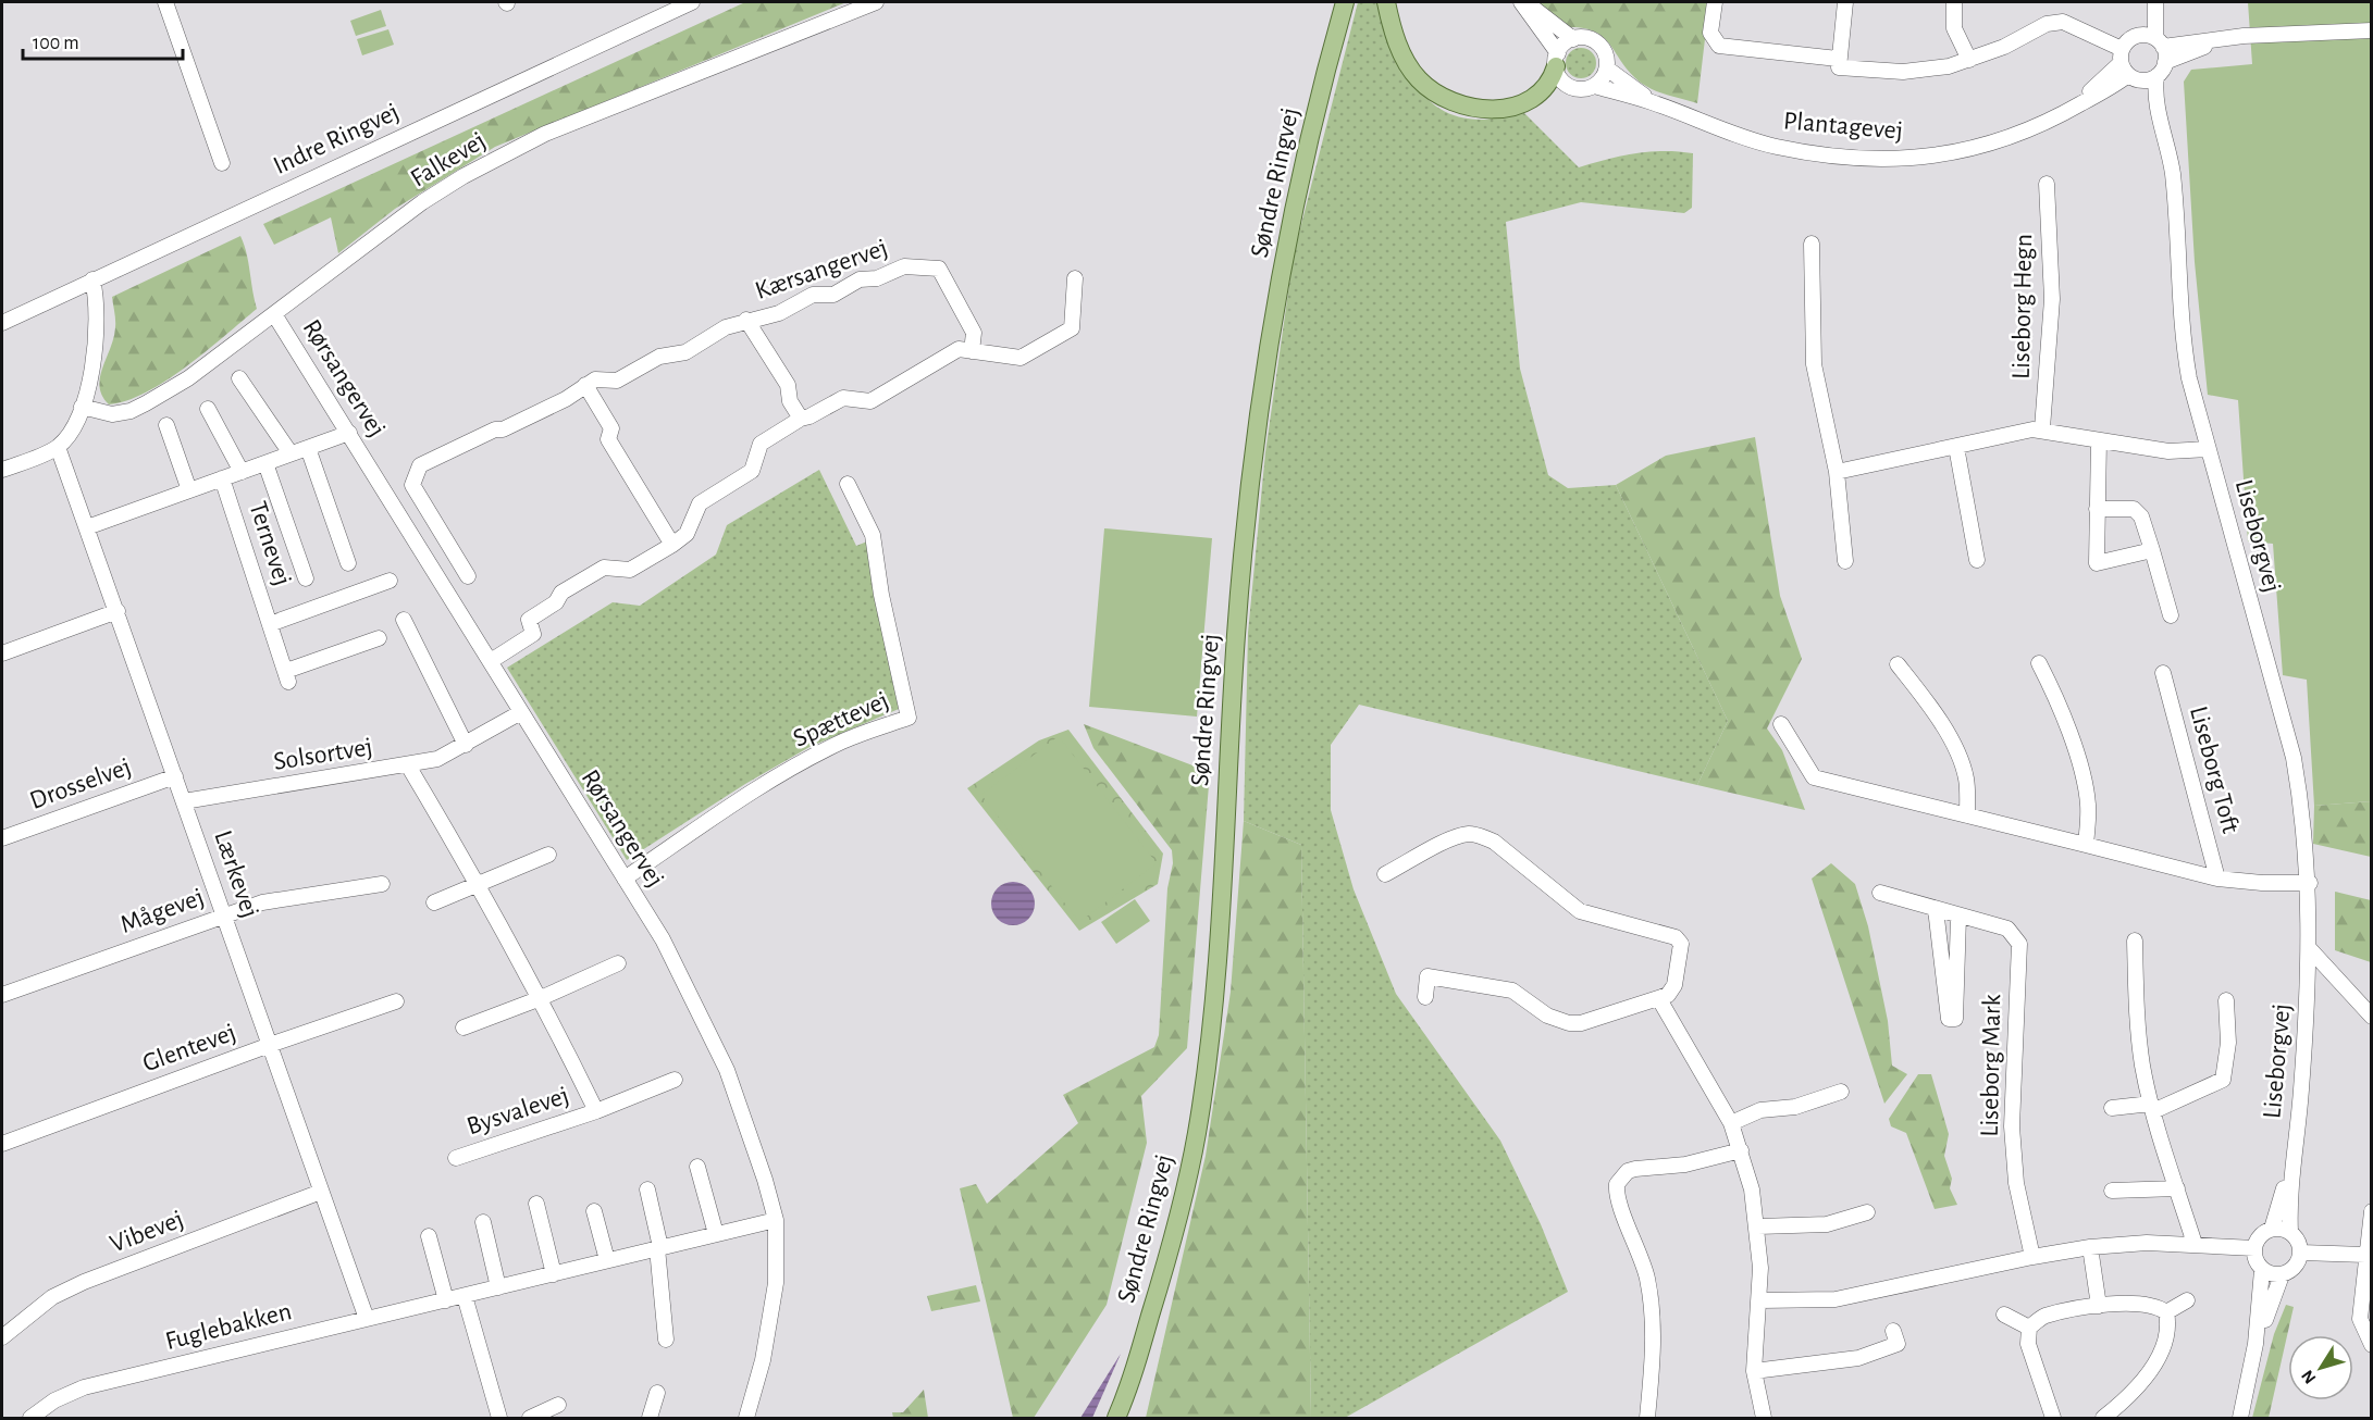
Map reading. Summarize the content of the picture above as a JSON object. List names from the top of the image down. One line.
{"streets":{"main road":["Søndre Ringvej"],"street":["Plantagevej","Indre Ringvej","Falkevej","Kærsangervej","Liseborg Hegn","Rørsangervej","Liseborgvej","Ternevej","Spættevej","Solsortvej","Liseborg Toft","Drosselvej","Lærkevej","Mågevej","Glentevej","Liseborg Mark","Bysvalevej","Vibevej","Fuglebakken"]},"crossings":[["Plantagevej","Liseborgvej"],["Falkevej","Rørsangervej"],["Rørsangervej","Spættevej"],["Rørsangervej","Solsortvej"],["Rørsangervej","Fuglebakken"],["Solsortvej","Lærkevej"],["Solsortvej","Bysvalevej"],["Drosselvej","Lærkevej"],["Lærkevej","Mågevej"],["Lærkevej","Glentevej"],["Lærkevej","Vibevej"],["Lærkevej","Fuglebakken"]],"scale_bar":"100 m","north":"bottom left"}
